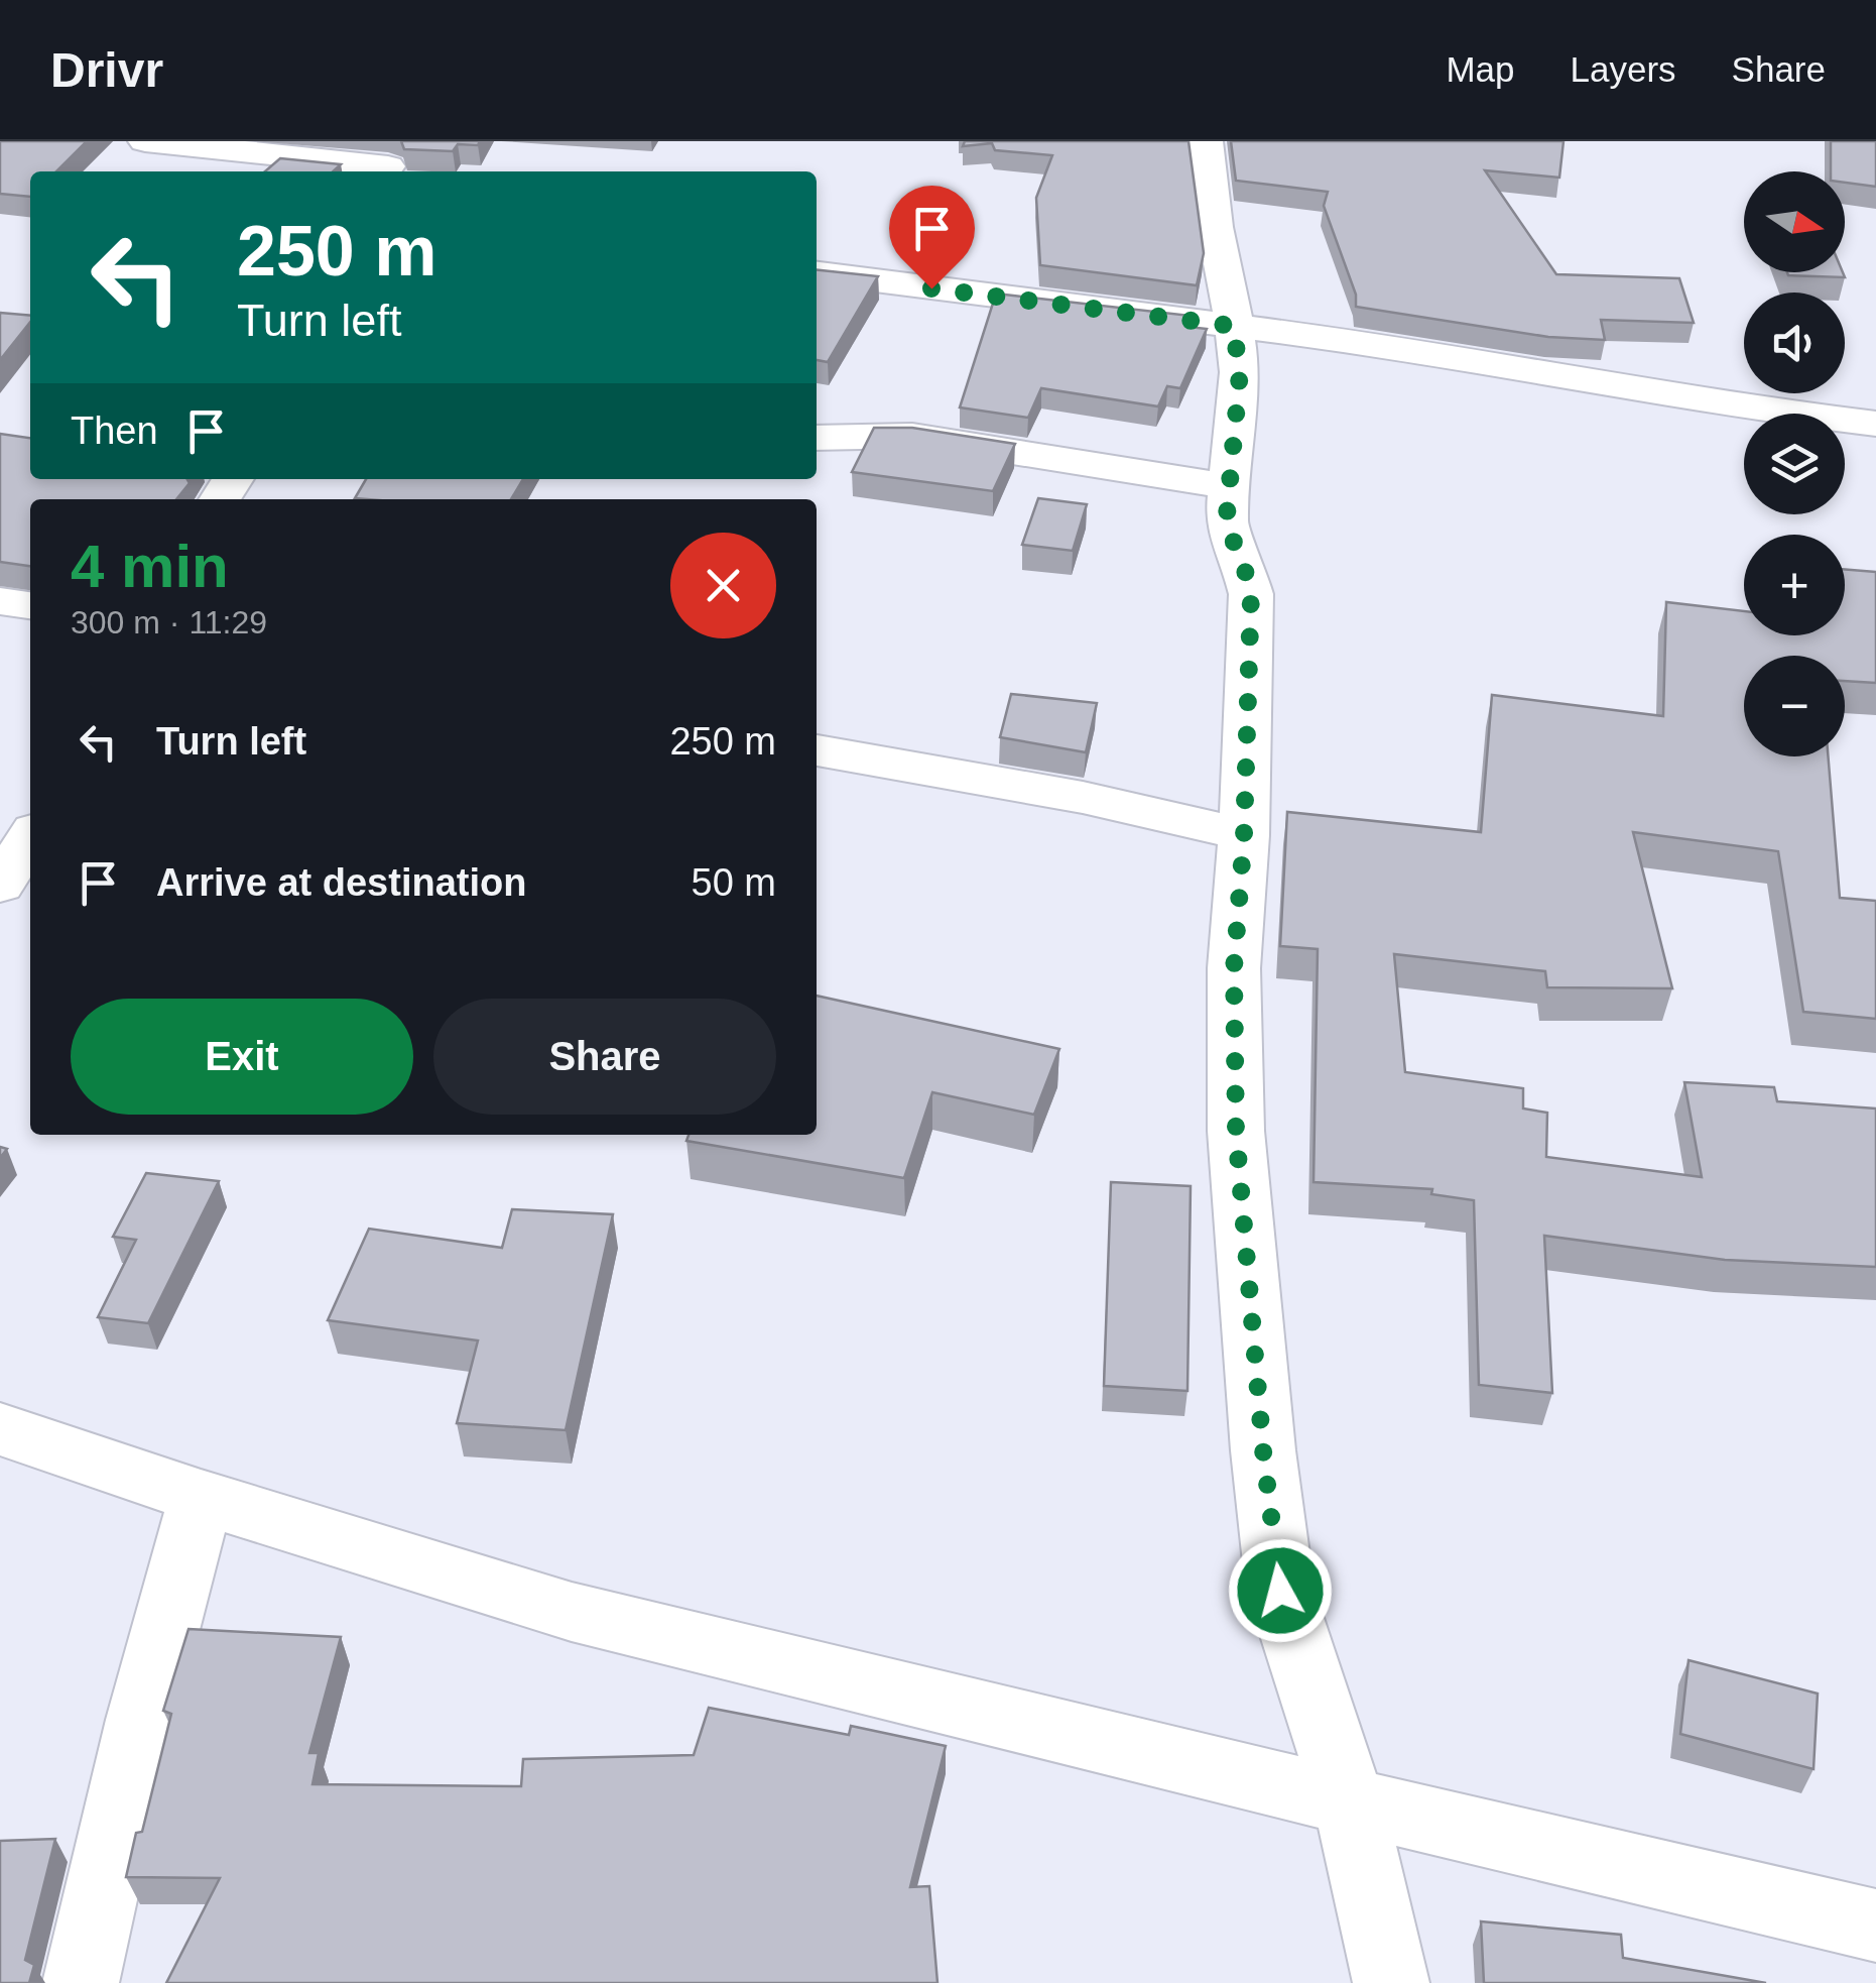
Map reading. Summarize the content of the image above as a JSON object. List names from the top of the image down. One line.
{"north":"right","page":{"header":"Drivr","nav":["Map","Layers","Share"],"map_buttons":["+","−"],"turn":["250 m","Turn left"],"then":"Then","heading":["4 min","300 m · 11:29"],"list":[{"name":"Turn left","value":"250 m"},{"name":"Arrive at destination","value":"50 m"}],"buttons":["Exit","Share"]}}
